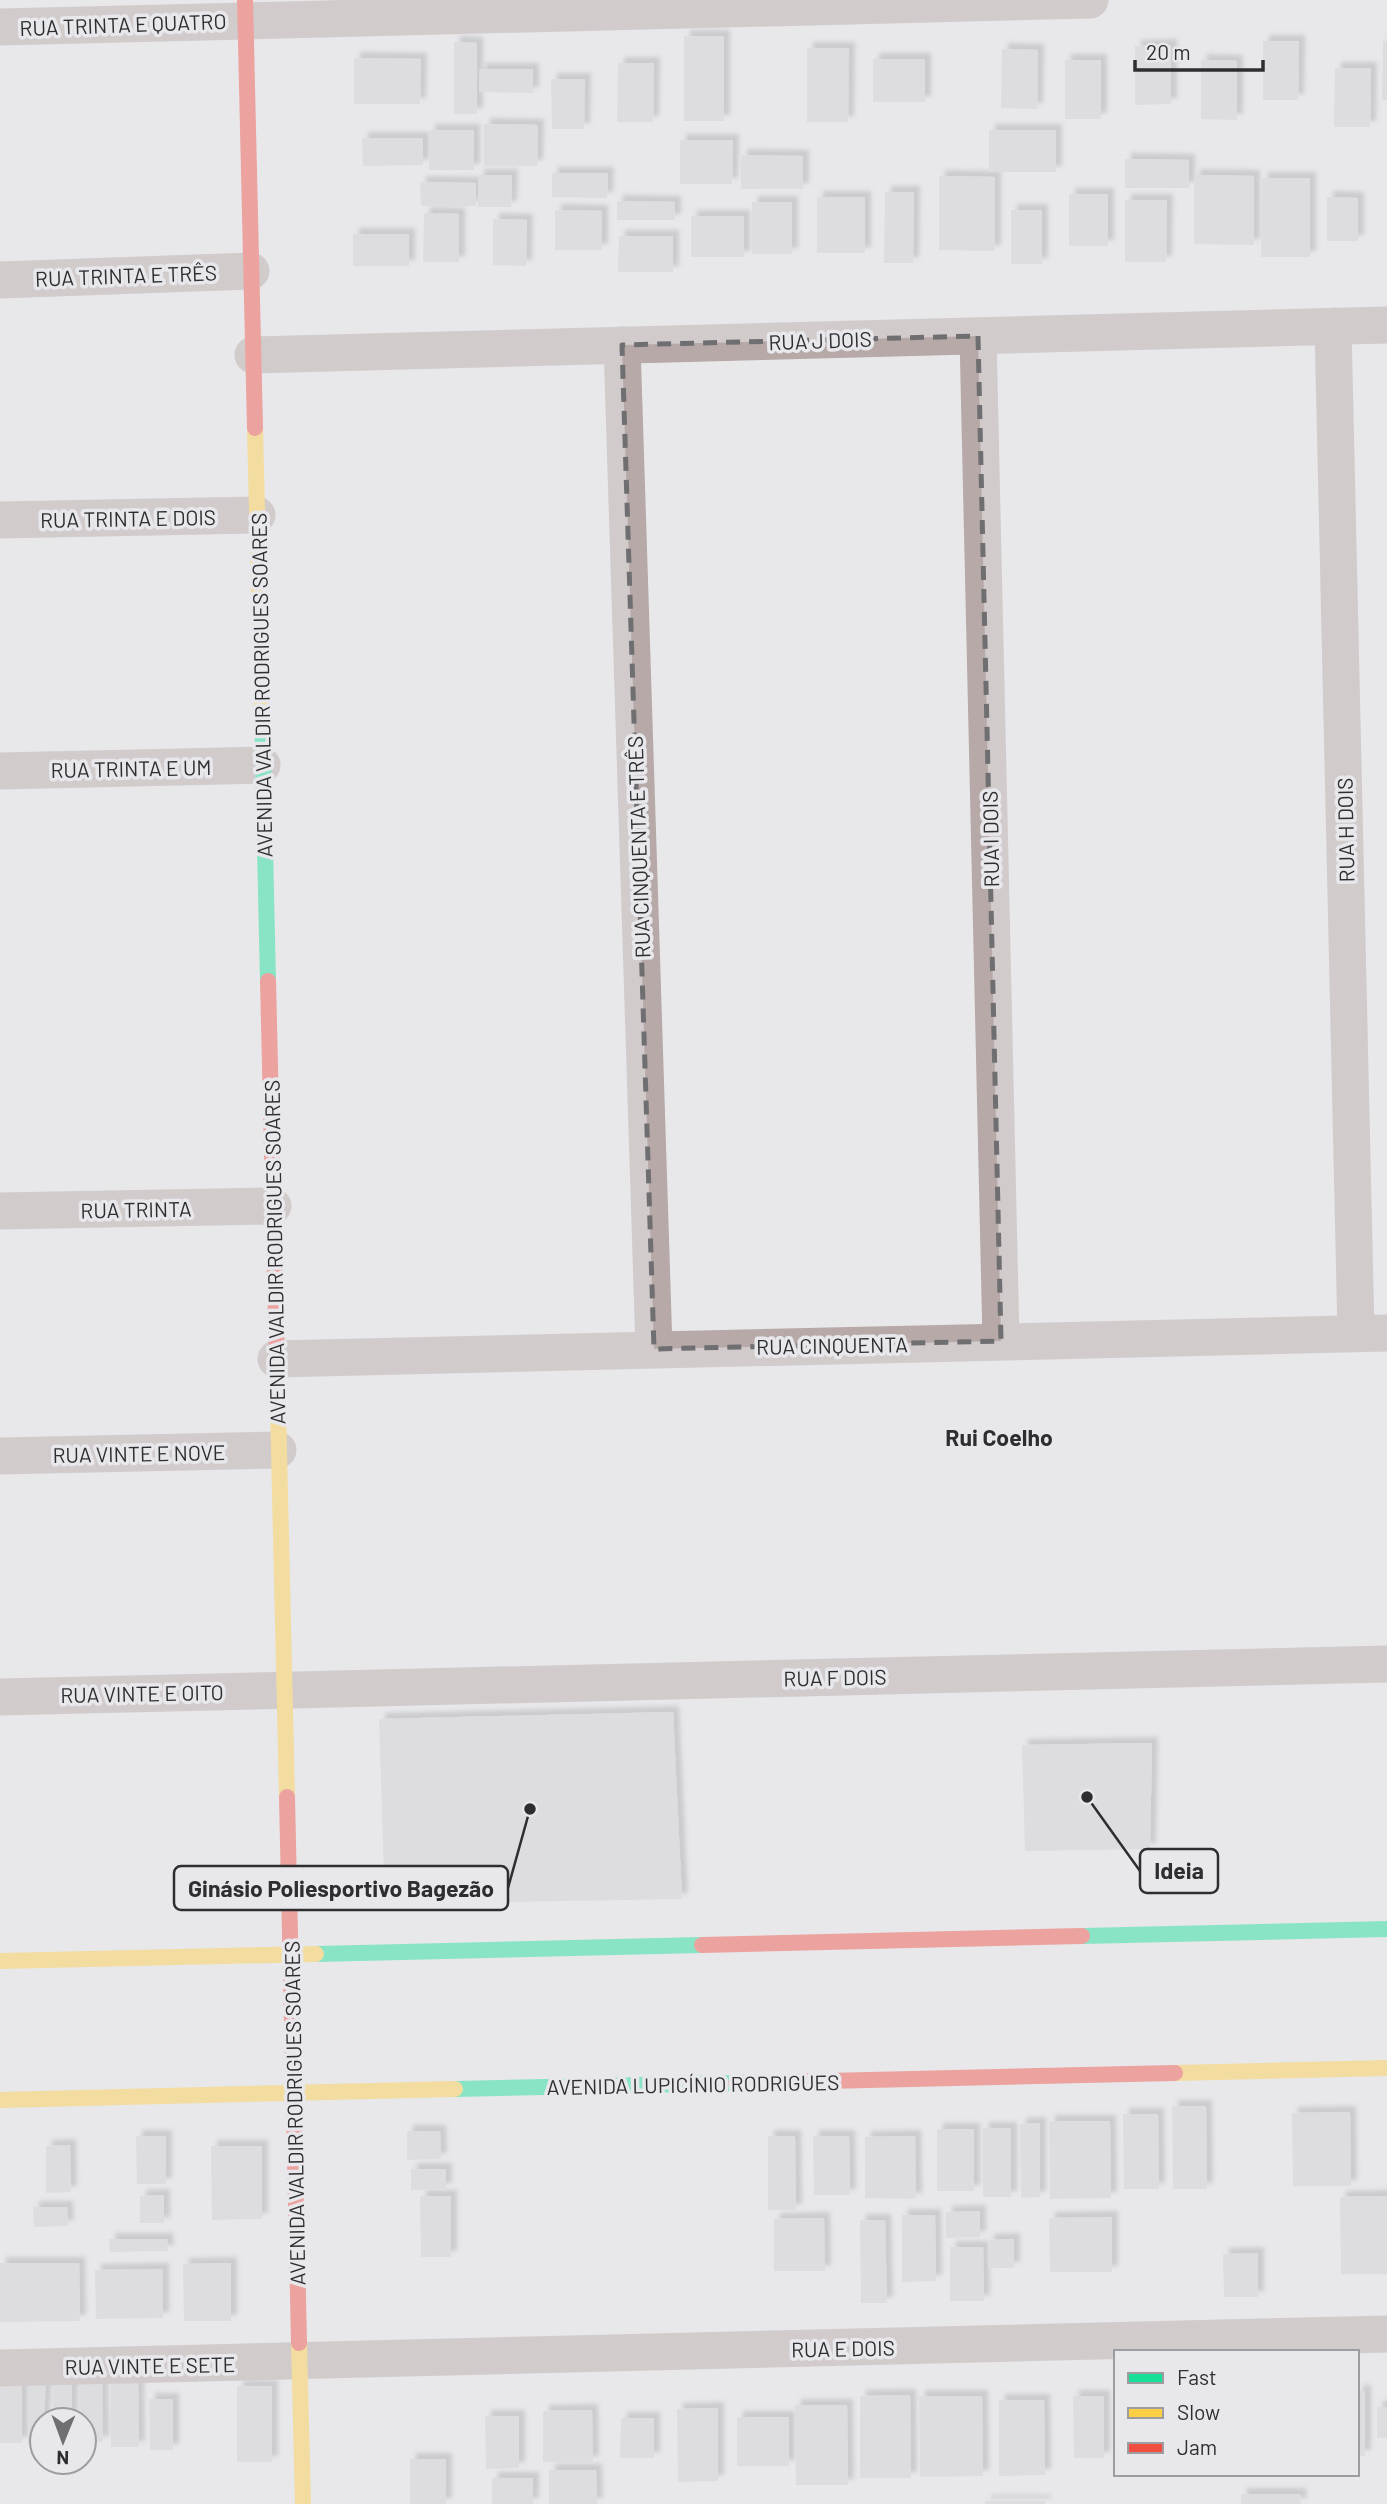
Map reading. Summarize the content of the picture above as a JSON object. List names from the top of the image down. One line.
{"streets":{"street":["RUA TRINTA E QUATRO","RUA TRINTA E TRÊS","RUA J DOIS","RUA TRINTA E DOIS","AVENIDA VALDIR RODRIGUES SOARES","RUA TRINTA E UM","RUA H DOIS","RUA I DOIS","RUA CINQUENTA E TRÊS","RUA TRINTA","RUA CINQUENTA","RUA VINTE E NOVE","RUA F DOIS","RUA VINTE E OITO","AVENIDA LUPICÍNIO RODRIGUES","RUA E DOIS","RUA VINTE E SETE"]},"crossings":[["RUA TRINTA E QUATRO","AVENIDA VALDIR RODRIGUES SOARES"],["RUA TRINTA E TRÊS","AVENIDA VALDIR RODRIGUES SOARES"],["RUA J DOIS","AVENIDA VALDIR RODRIGUES SOARES"],["RUA J DOIS","RUA H DOIS"],["RUA J DOIS","RUA I DOIS"],["RUA J DOIS","RUA CINQUENTA E TRÊS"],["RUA TRINTA E DOIS","AVENIDA VALDIR RODRIGUES SOARES"],["AVENIDA VALDIR RODRIGUES SOARES","RUA TRINTA E UM"],["AVENIDA VALDIR RODRIGUES SOARES","RUA TRINTA"],["AVENIDA VALDIR RODRIGUES SOARES","RUA CINQUENTA"],["AVENIDA VALDIR RODRIGUES SOARES","RUA VINTE E NOVE"],["AVENIDA VALDIR RODRIGUES SOARES","RUA F DOIS"],["AVENIDA VALDIR RODRIGUES SOARES","RUA VINTE E OITO"],["AVENIDA VALDIR RODRIGUES SOARES","AVENIDA LUPICÍNIO RODRIGUES"],["AVENIDA VALDIR RODRIGUES SOARES","RUA E DOIS"],["AVENIDA VALDIR RODRIGUES SOARES","RUA VINTE E SETE"],["RUA H DOIS","RUA CINQUENTA"],["RUA I DOIS","RUA CINQUENTA"],["RUA CINQUENTA E TRÊS","RUA CINQUENTA"],["RUA F DOIS","RUA VINTE E OITO"],["RUA E DOIS","RUA VINTE E SETE"]],"districts":["Rui Coelho"],"places":["Ideia","Ginásio Poliesportivo Bagezão"],"legend":["Fast","Slow","Jam"],"scale_bar":"20 m","north":"bottom"}
